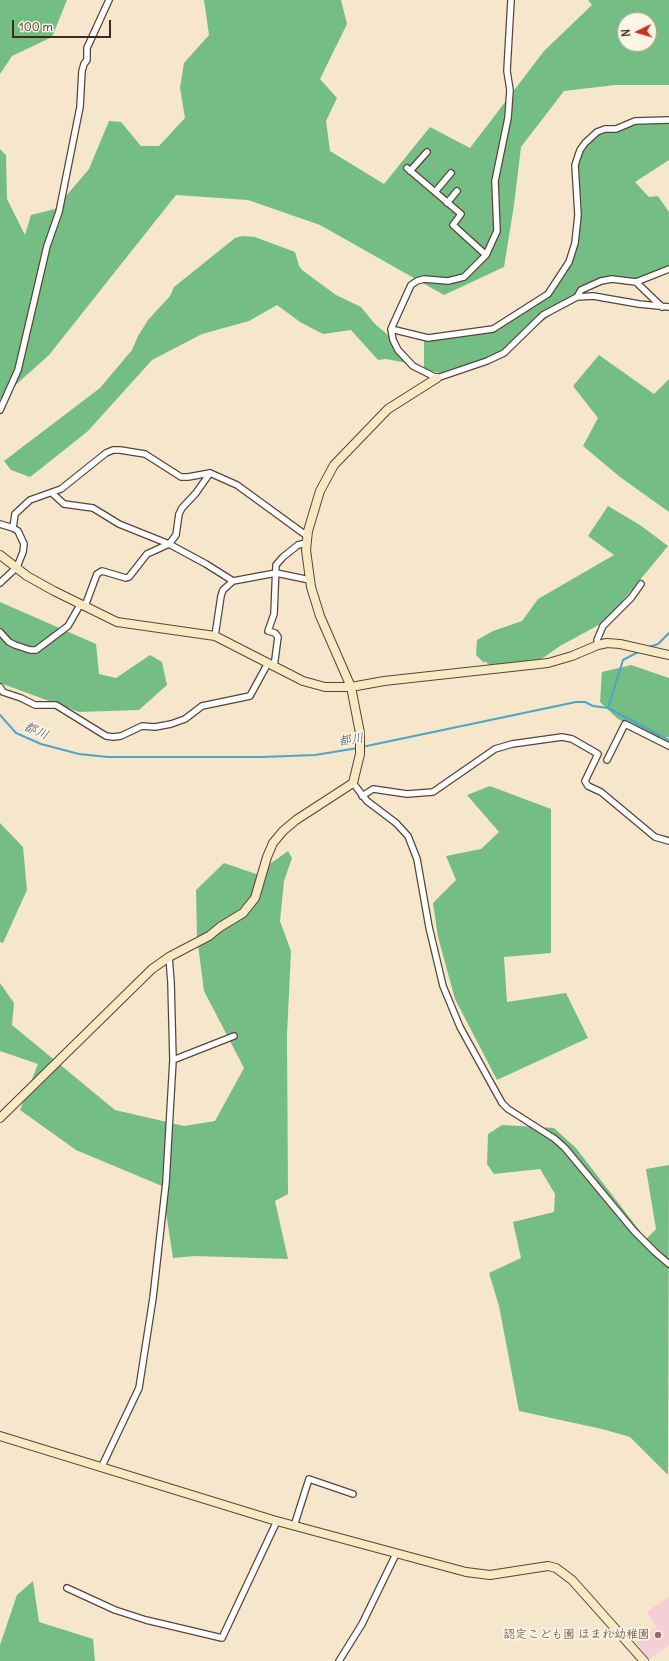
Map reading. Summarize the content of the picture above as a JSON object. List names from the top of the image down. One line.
{"water":["都川"],"places":["認定こども園 ほまれ幼稚園"],"scale_bar":"100 m","north":"left"}
